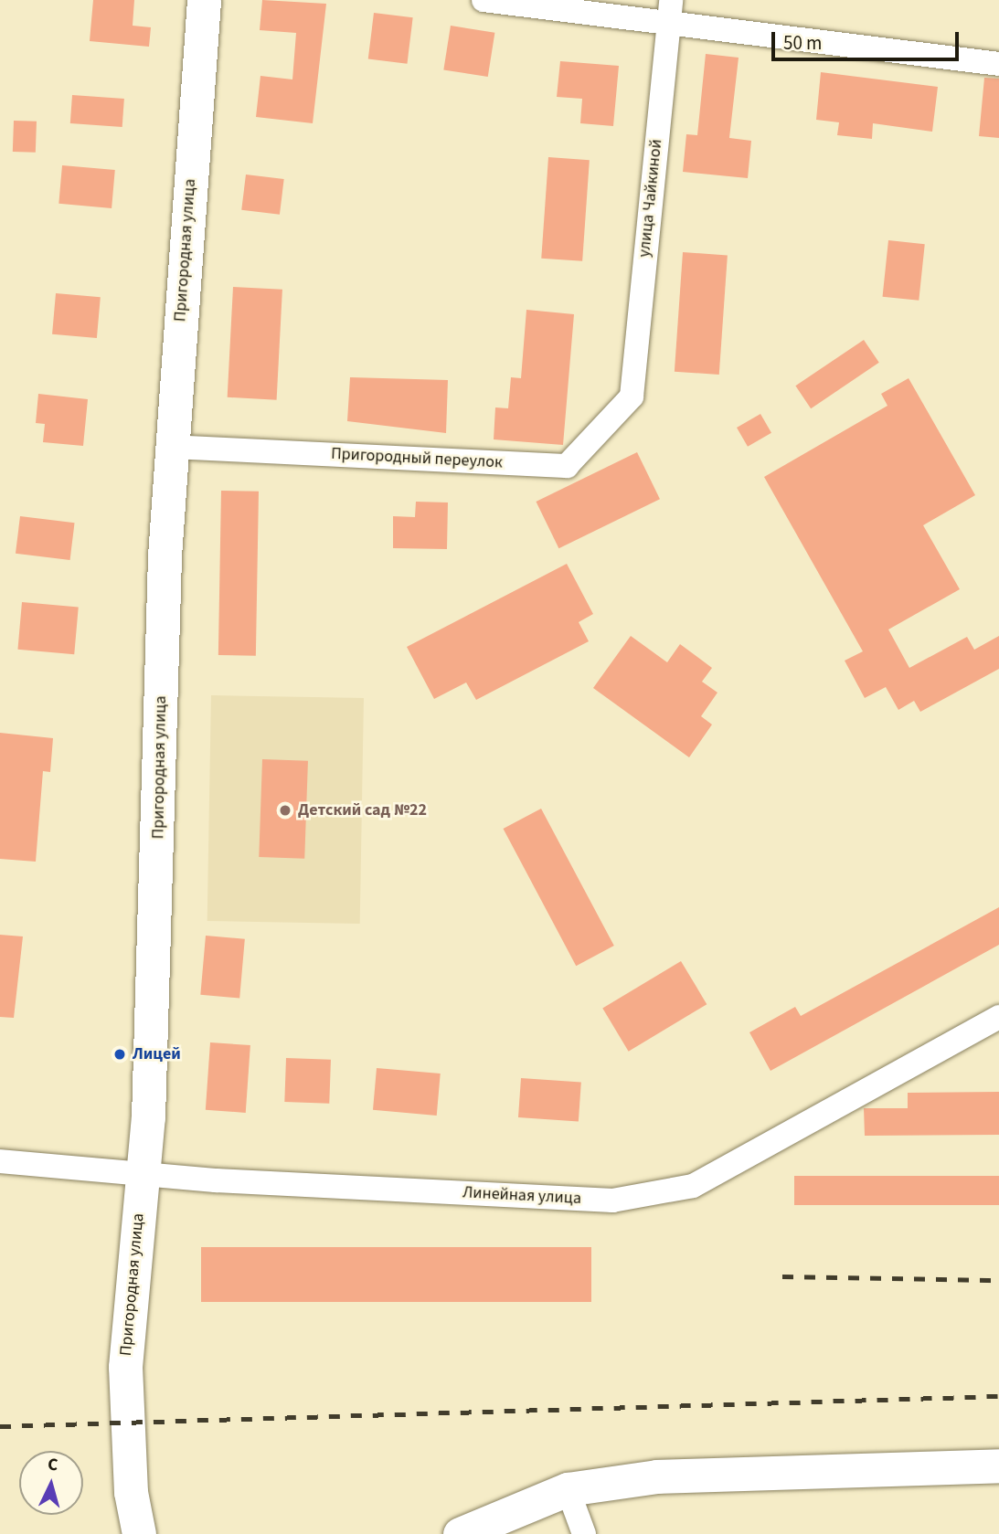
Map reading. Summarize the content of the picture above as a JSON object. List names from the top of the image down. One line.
{"streets":{"main road":["Пригородная улица"],"street":["улица Чайкиной","Пригородный переулок","Линейная улица"]},"crossings":[["улица Чайкиной","Пригородный переулок"],["Пригородная улица","Пригородный переулок"],["Пригородная улица","Линейная улица"]],"places":["Детский сад №22","Лицей"],"scale_bar":"50 m","north":"top"}
